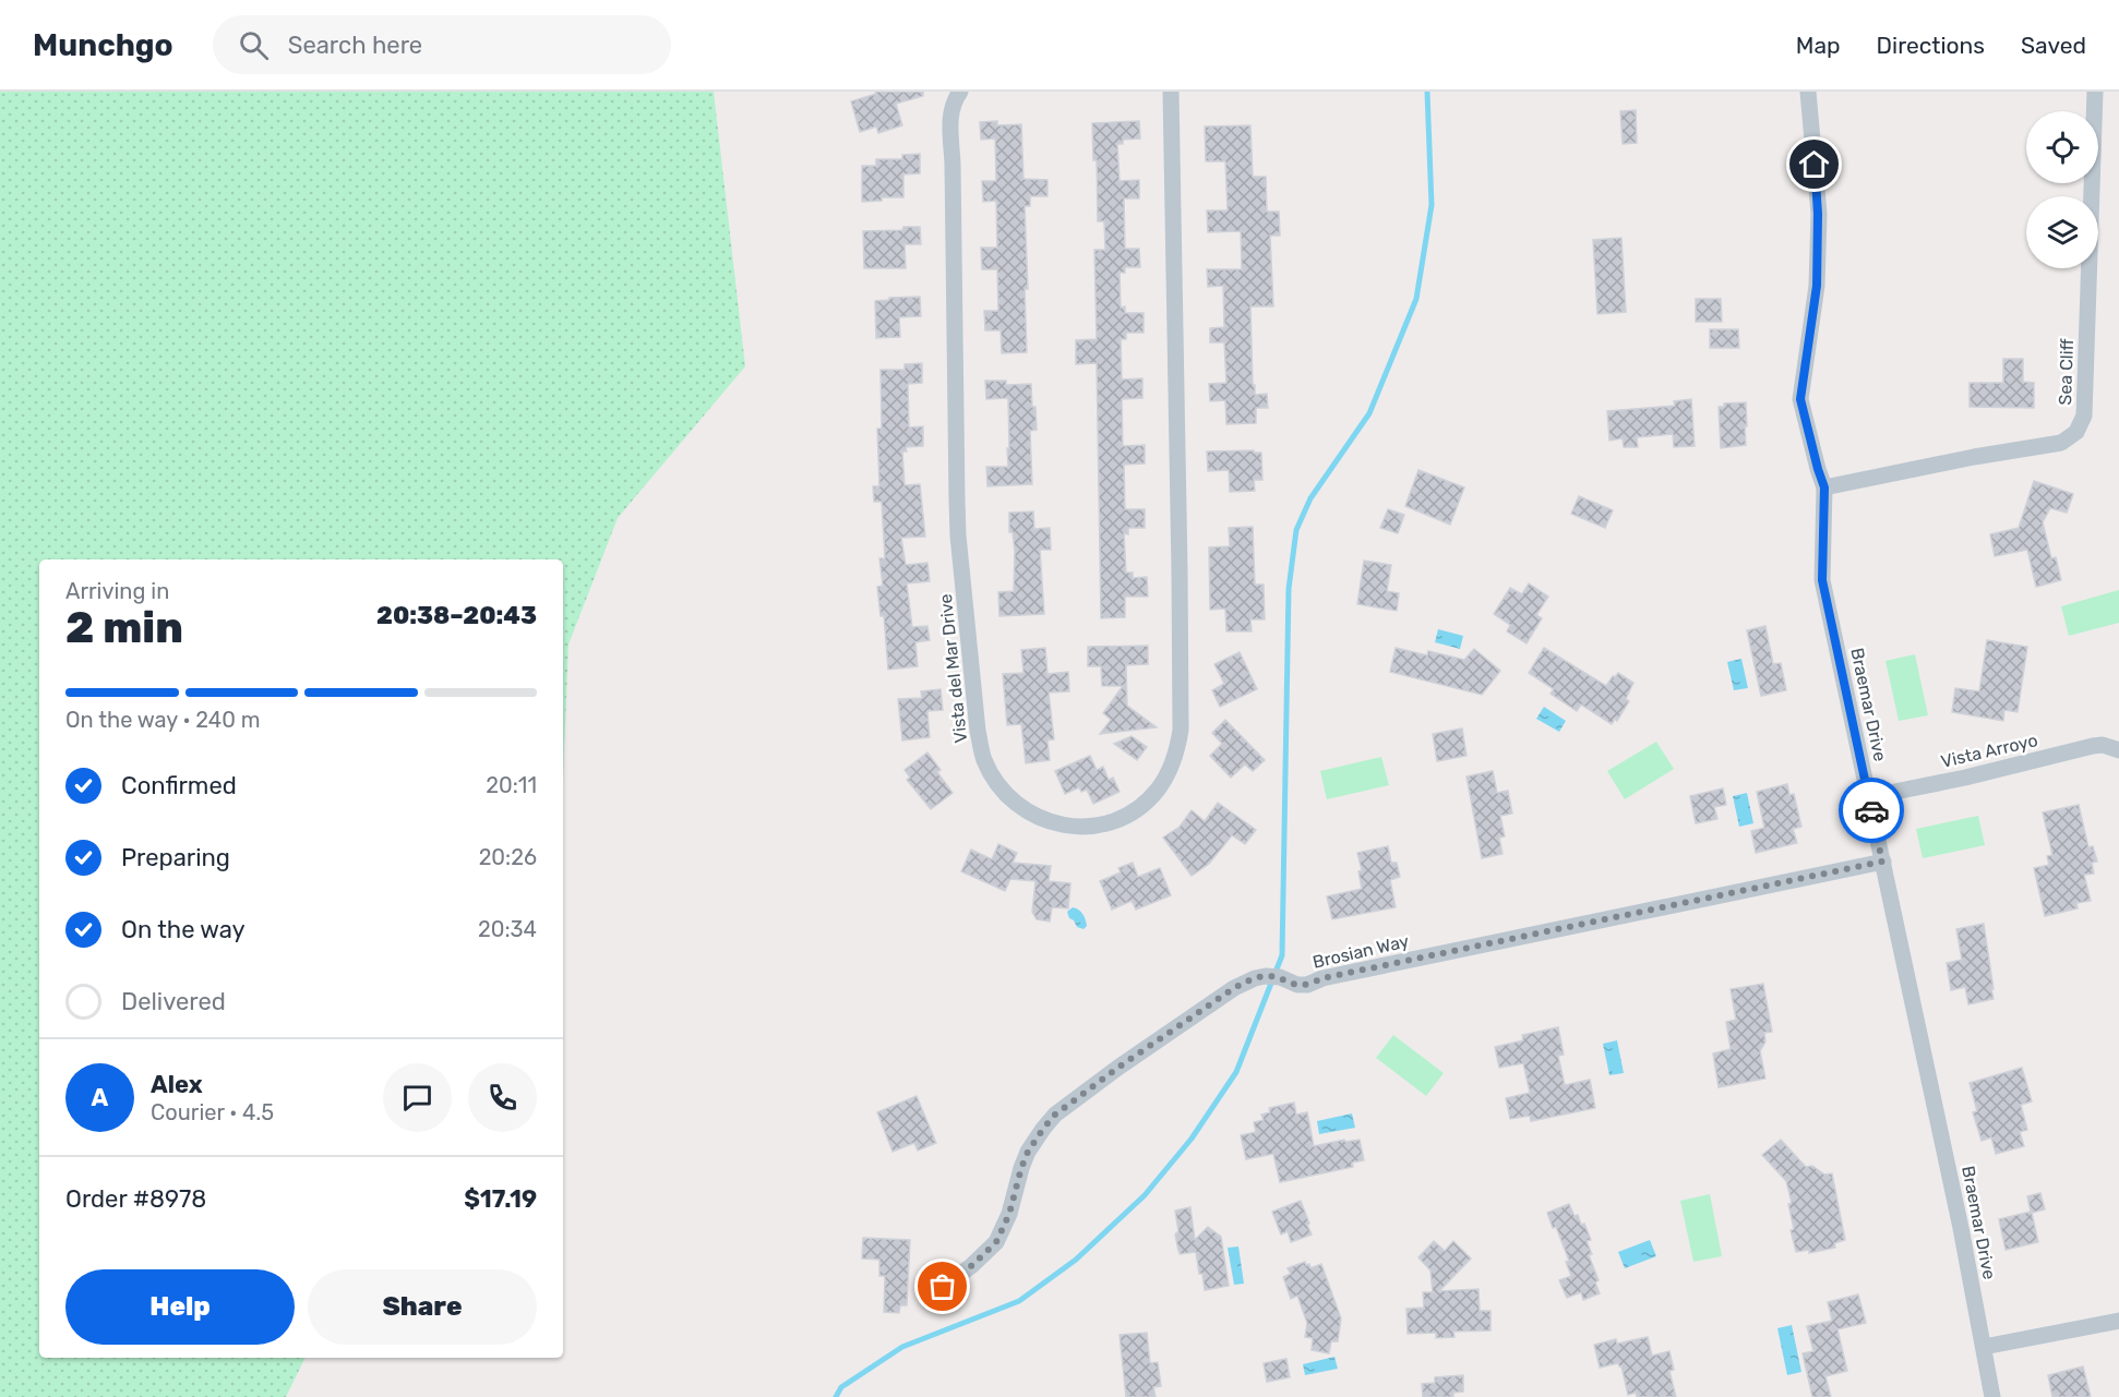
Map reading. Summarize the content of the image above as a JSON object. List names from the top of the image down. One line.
{"streets":{"street":["Sea Cliff","Vista del Mar Drive","Braemar Drive","Vista Arroyo","Brosian Way"]},"crossings":[["Sea Cliff","Braemar Drive"],["Braemar Drive","Vista Arroyo"],["Braemar Drive","Brosian Way"]],"page":{"header":"Munchgo","search":"Search here","nav":["Map","Directions","Saved"],"heading":["2 min","Arriving in","20:38–20:43"],"panel":["Alex","Courier · 4.5","Order #8978","$17.19"],"bar":"On the way · 240 m","list":[["Confirmed","20:11"],["Preparing","20:26"],["On the way","20:34"],"Delivered"],"round":"A","buttons":["Help","Share"]}}
